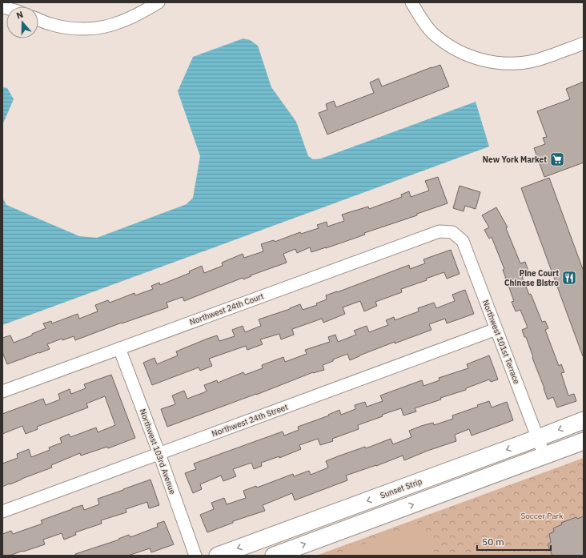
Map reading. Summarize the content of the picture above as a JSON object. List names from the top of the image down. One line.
{"streets":{"street":["Northwest 24th Court","Northwest 101st Terrace","Northwest 24th Street","Northwest 103rd Avenue","Sunset Strip"]},"crossings":[["Northwest 24th Court","Northwest 101st Terrace"],["Northwest 24th Court","Northwest 103rd Avenue"],["Northwest 101st Terrace","Northwest 24th Street"],["Northwest 101st Terrace","Sunset Strip"],["Northwest 24th Street","Northwest 103rd Avenue"]],"parks":["Soccer Park"],"places":{"supermarket":["New York Market"],"restaurant":["Pine Court Chinese Bistro"]},"scale_bar":"50 m","north":"top"}
